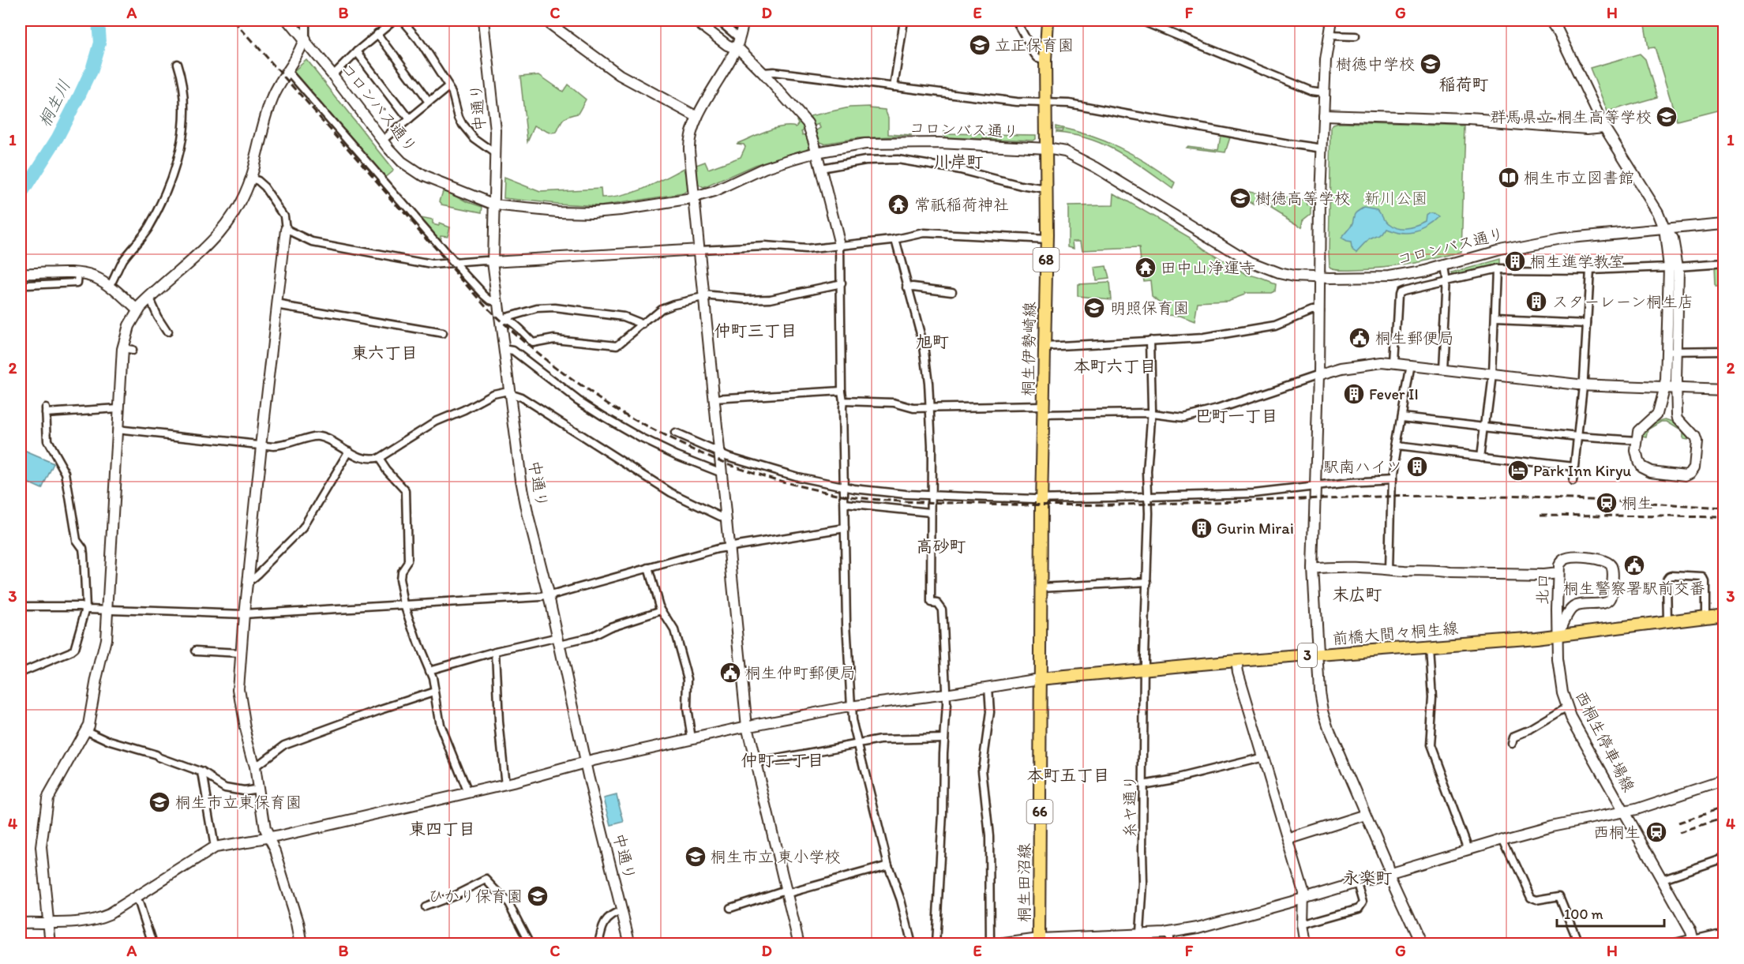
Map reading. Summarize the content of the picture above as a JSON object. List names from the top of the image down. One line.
{"streets":{"main road":["68","桐生伊勢崎線","前橋大間々桐生線","3","66","桐生田沼線"],"street":["コロンバス通り","中通り","北口","西桐生停車場線","糸ヤ通り"]},"crossings":[["コロンバス通り","中通り"],["コロンバス通り","桐生伊勢崎線"],["桐生伊勢崎線","前橋大間々桐生線"],["桐生伊勢崎線","桐生田沼線"],["北口","前橋大間々桐生線"],["北口","西桐生停車場線"],["前橋大間々桐生線","西桐生停車場線"],["前橋大間々桐生線","糸ヤ通り"],["前橋大間々桐生線","桐生田沼線"]],"districts":["稲荷町","川岸町","仲町三丁目","旭町","東六丁目","本町六丁目","巴町一丁目","高砂町","末広町","仲町二丁目","本町五丁目","東四丁目","永楽町"],"water":["桐生川"],"parks":["新川公園"],"places":{"school or university":["立正保育園","樹徳中学校","群馬県立 桐生高等学校","樹徳高等学校","明照保育園","桐生市立東保育園","桐生市立 東小学校","ひかり保育園"],"library":["桐生市立図書館"],"temple":["常祇稲荷神社","田中山浄運寺"],"building":["桐生進学教室","スターレーン桐生店","Fever II","駅南ハイツ","Gurin Mirai"],"public building":["桐生郵便局","桐生警察署駅前交番","桐生仲町郵便局"],"hotel":["Park Inn Kiryu"],"station":["桐生","西桐生"]},"scale_bar":"100 m","grid":{"columns":["A","B","C","D","E","F","G","H"],"rows":["1","2","3","4"]}}
